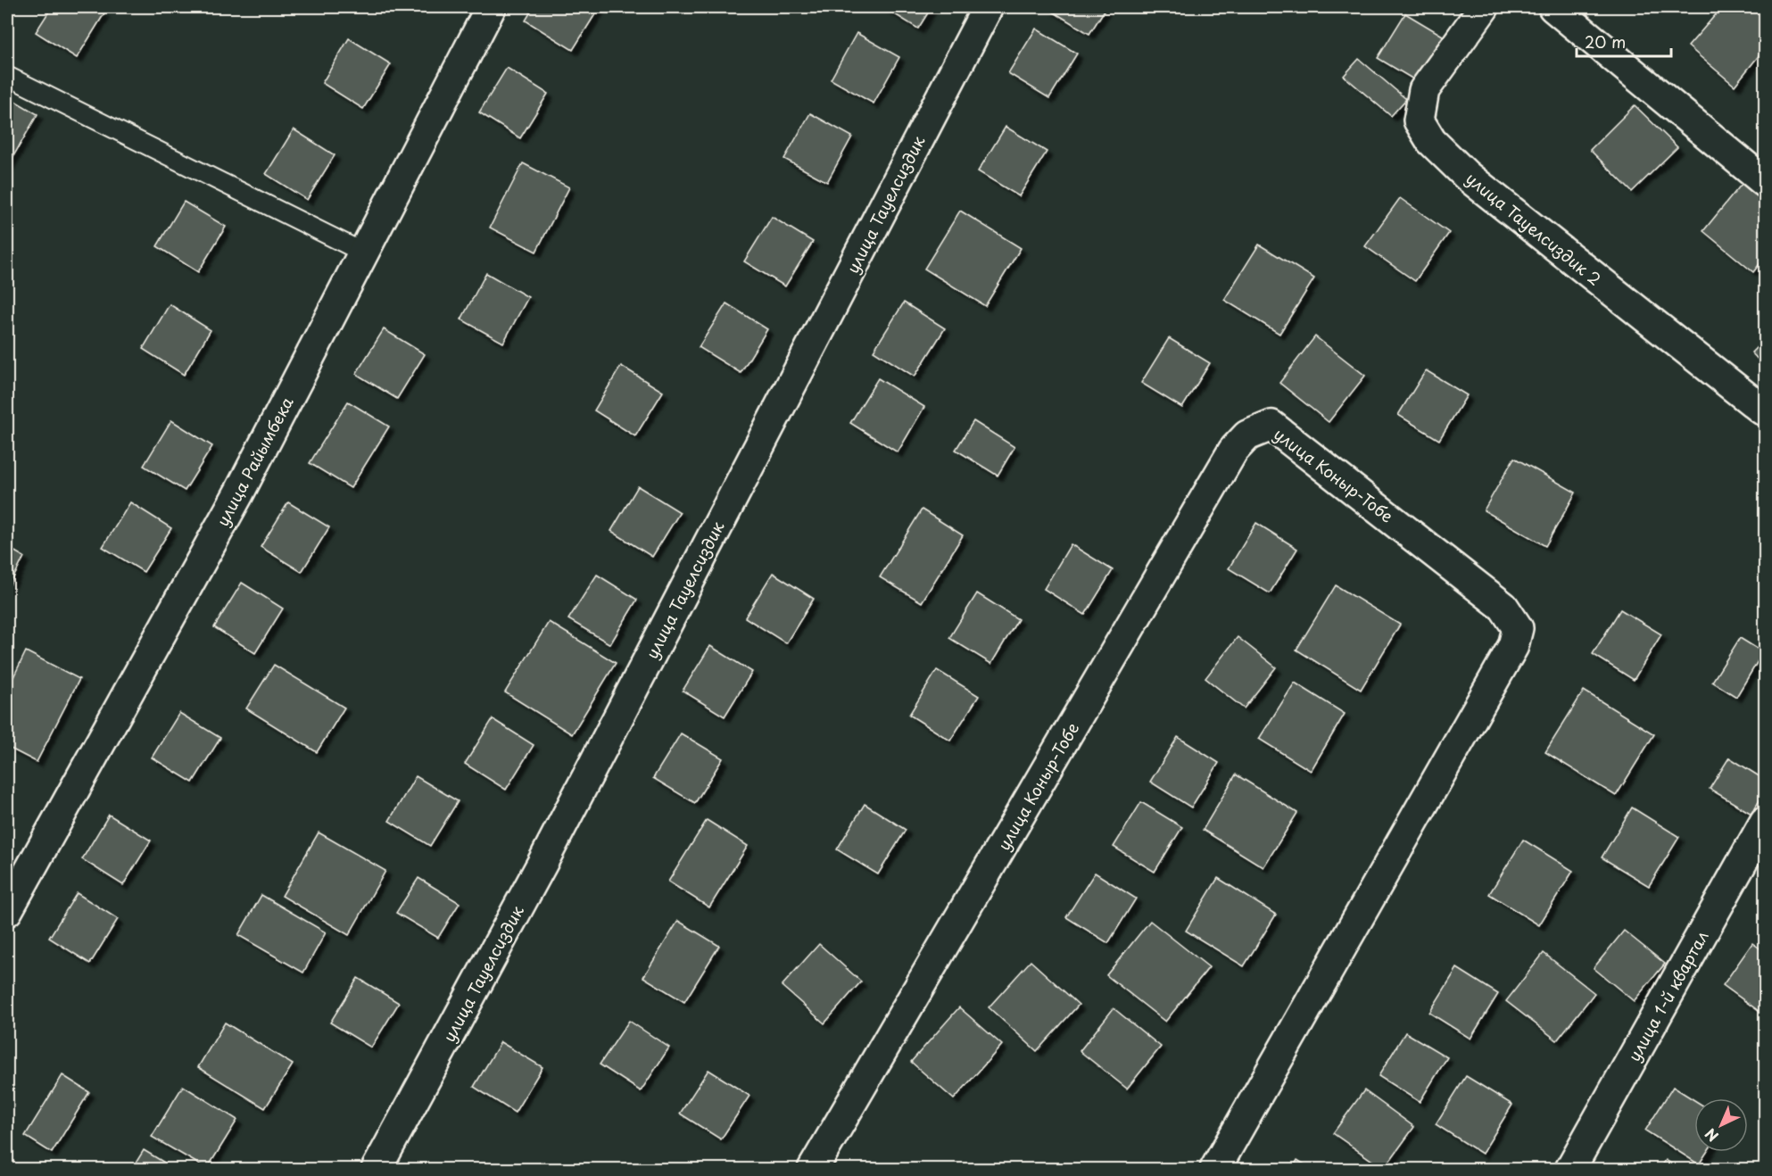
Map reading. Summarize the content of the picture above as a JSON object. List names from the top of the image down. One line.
{"streets":{"street":["улица Тауелсиздик","улица Тауелсиздик 2","улица Райымбека","улица Коныр-Тобе","улица 1-й квартал"]},"scale_bar":"20 m","north":"bottom left"}
